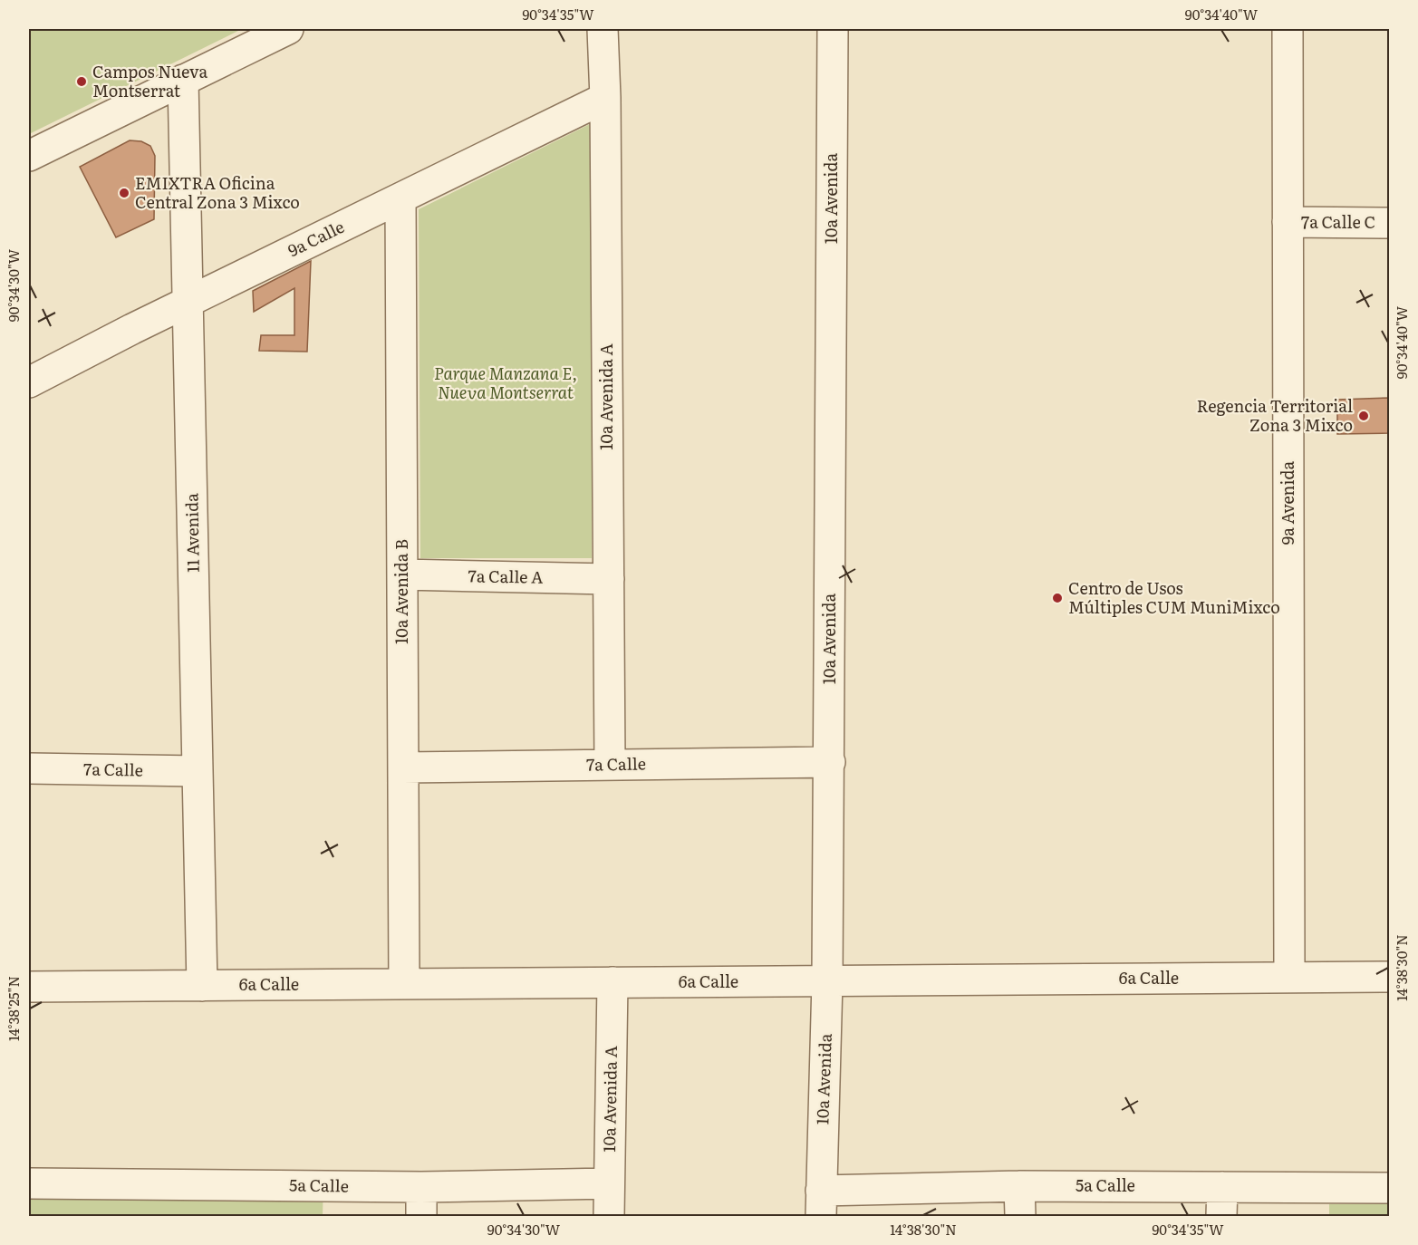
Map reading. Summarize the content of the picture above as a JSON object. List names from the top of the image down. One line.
{"streets":{"street":["10a Avenida","7a Calle C","9a Calle","10a Avenida A","9a Avenida","11 Avenida","7a Calle A","10a Avenida B","7a Calle","6a Calle","5a Calle"]},"crossings":[["10a Avenida","7a Calle"],["10a Avenida","6a Calle"],["10a Avenida","5a Calle"],["7a Calle C","9a Avenida"],["9a Calle","10a Avenida A"],["9a Calle","11 Avenida"],["9a Calle","10a Avenida B"],["10a Avenida A","7a Calle A"],["10a Avenida A","7a Calle"],["10a Avenida A","6a Calle"],["10a Avenida A","5a Calle"],["9a Avenida","6a Calle"],["11 Avenida","7a Calle"],["11 Avenida","6a Calle"],["7a Calle A","10a Avenida B"],["10a Avenida B","7a Calle"],["10a Avenida B","6a Calle"]],"parks":["Parque Manzana E, Nueva Montserrat"],"places":["Campos Nueva Montserrat","EMIXTRA Oficina Central Zona 3 Mixco","Regencia Territorial Zona 3 Mixco","Centro de Usos Múltiples CUM MuniMixco"],"coordinates":["90°34'35\"W","90°34'40\"W","90°34'30\"W","14°38'30\"N","14°38'25\"N"]}
